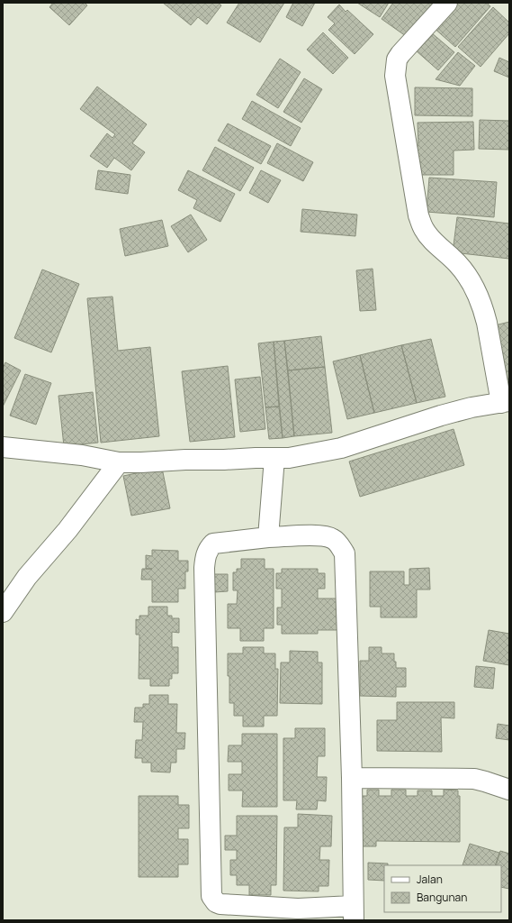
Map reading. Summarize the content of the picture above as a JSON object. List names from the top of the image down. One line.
{"legend":["Jalan","Bangunan"]}
